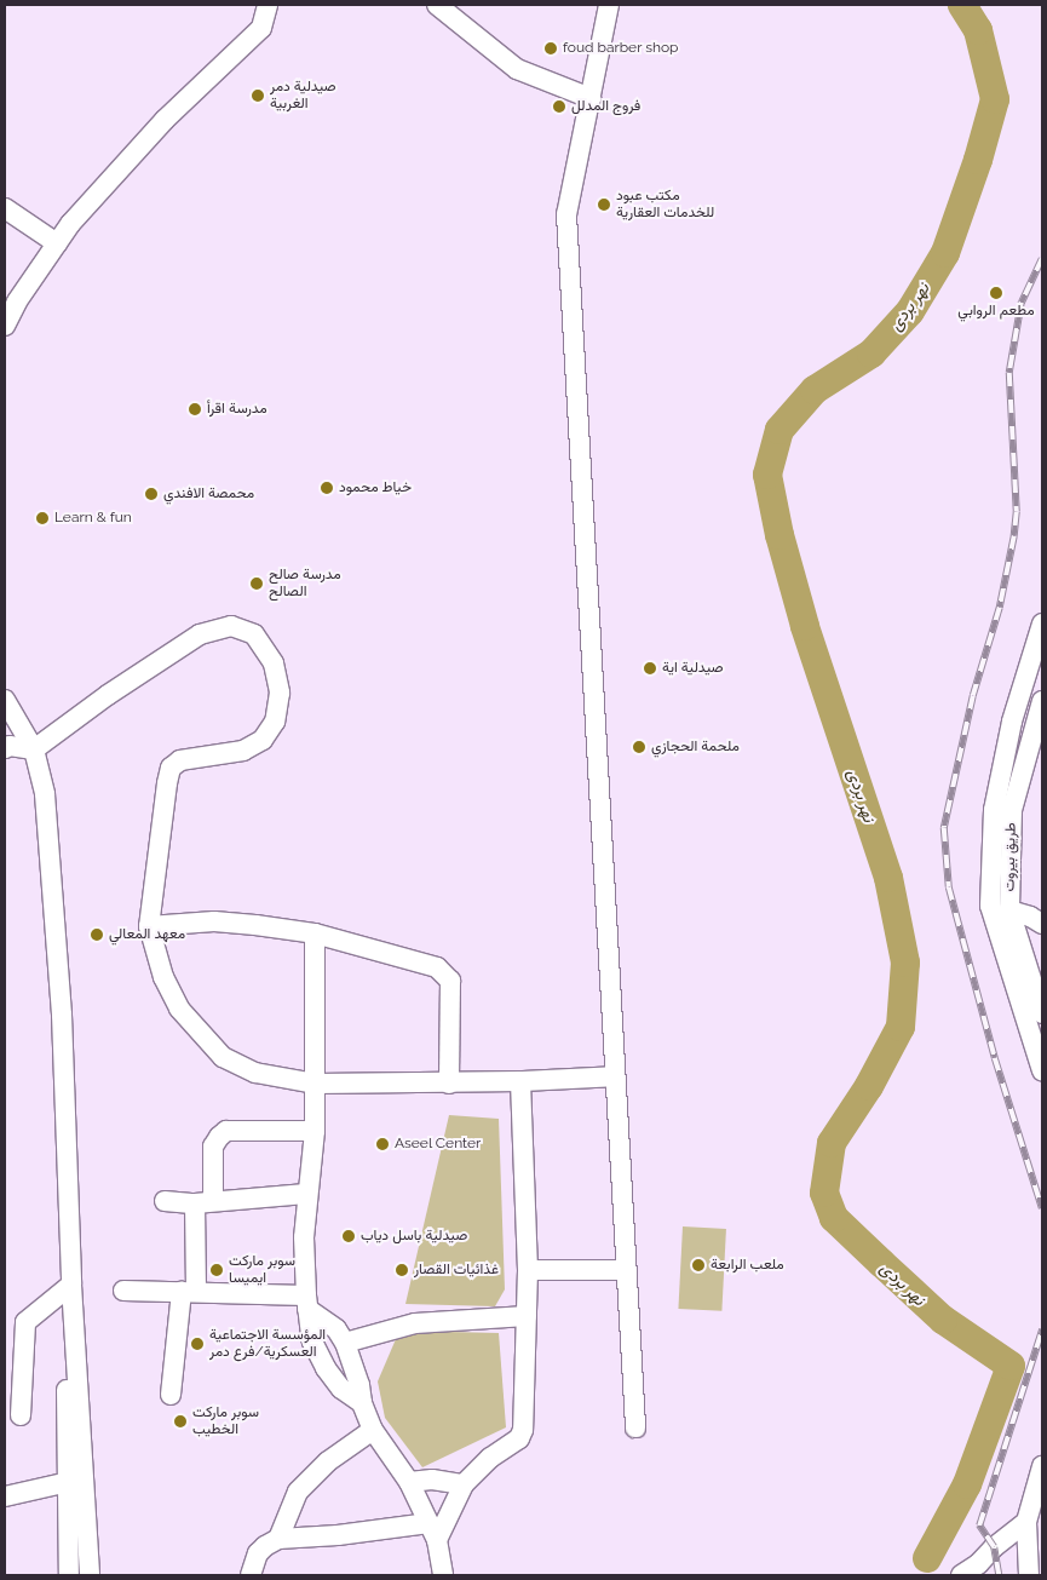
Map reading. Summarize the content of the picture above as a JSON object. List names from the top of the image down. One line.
{"streets":{"street":["طريق بيروت"]},"water":["نهر بردى"],"places":["foud barber shop","صيدلية دمر الغربية","فروج المدلل","مكتب عبود للخدمات العقارية","مطعم الروابي","مدرسة اقرأ","خياط محمود","محمصة الافندي","Learn & fun","مدرسة صالح الصالح","صيدلية اية","ملحمة الحجازي","معهد المعالي","Aseel Center","صيدلية باسل دياب","ملعب الرابعة","سوبر ماركت ايميسا","غذائيات القصار","المؤسسة الاجتماعية العسكرية/فرع دمر","سوبر ماركت الخطيب"]}
